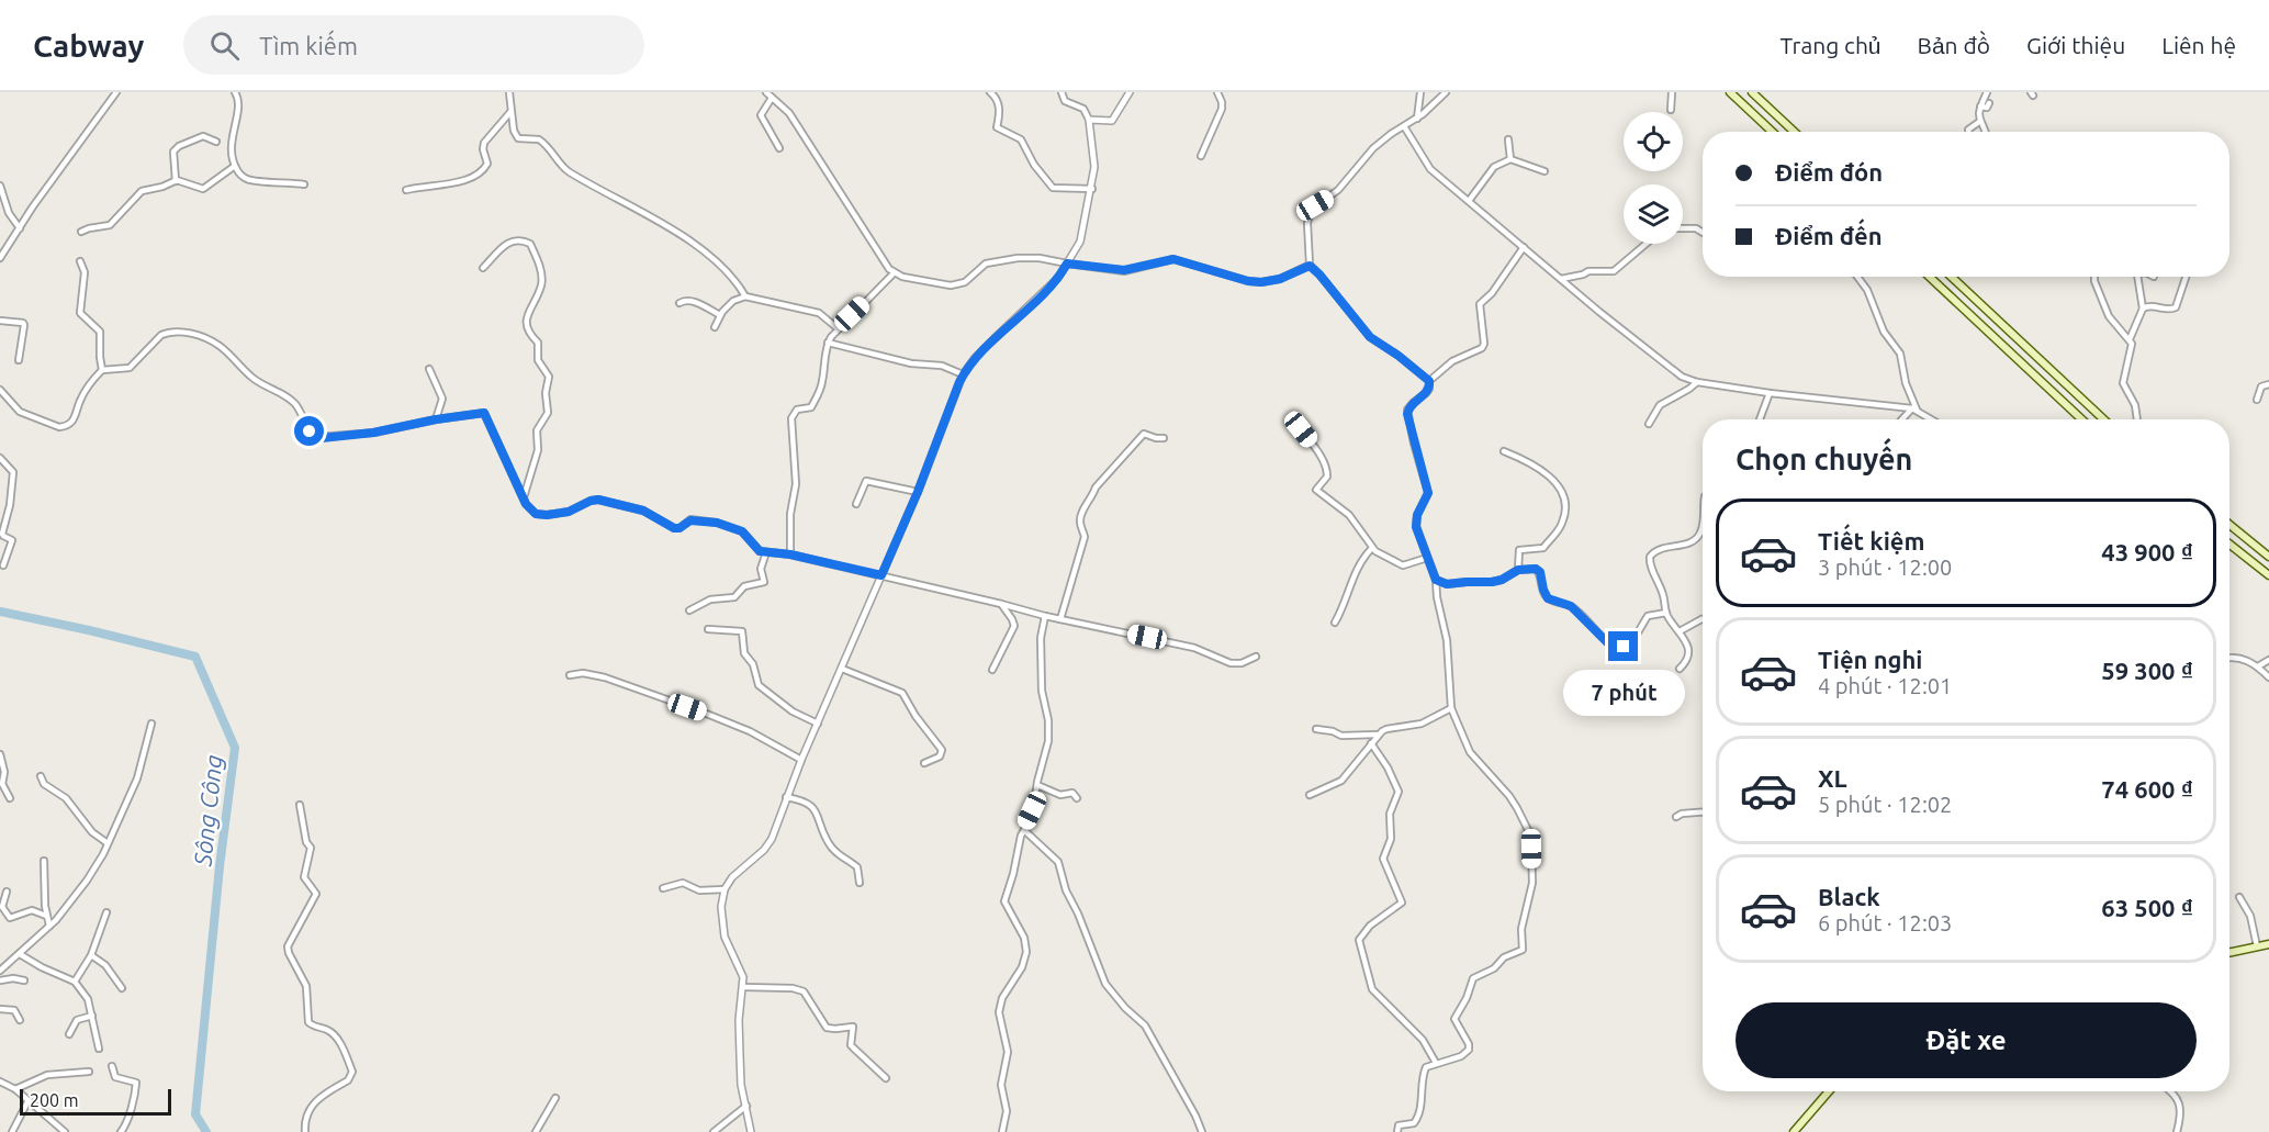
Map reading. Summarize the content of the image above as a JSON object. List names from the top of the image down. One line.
{"water":["Sông Công"],"scale_bar":"200 m","page":{"header":"Cabway","search":"Tìm kiếm","nav":["Trang chủ","Bản đồ","Giới thiệu","Liên hệ"],"banner":["Điểm đón","Điểm đến"],"heading":"Chọn chuyến","list":[{"name":"Tiết kiệm","note":"3 phút · 12:00","value":"43 900 ₫"},{"name":"Tiện nghi","note":"4 phút · 12:01","value":"59 300 ₫"},{"name":"XL","note":"5 phút · 12:02","value":"74 600 ₫"},{"name":"Black","note":"6 phút · 12:03","value":"63 500 ₫"}],"bubble":"7 phút","buttons":"Đặt xe","scale":"200 m"}}
